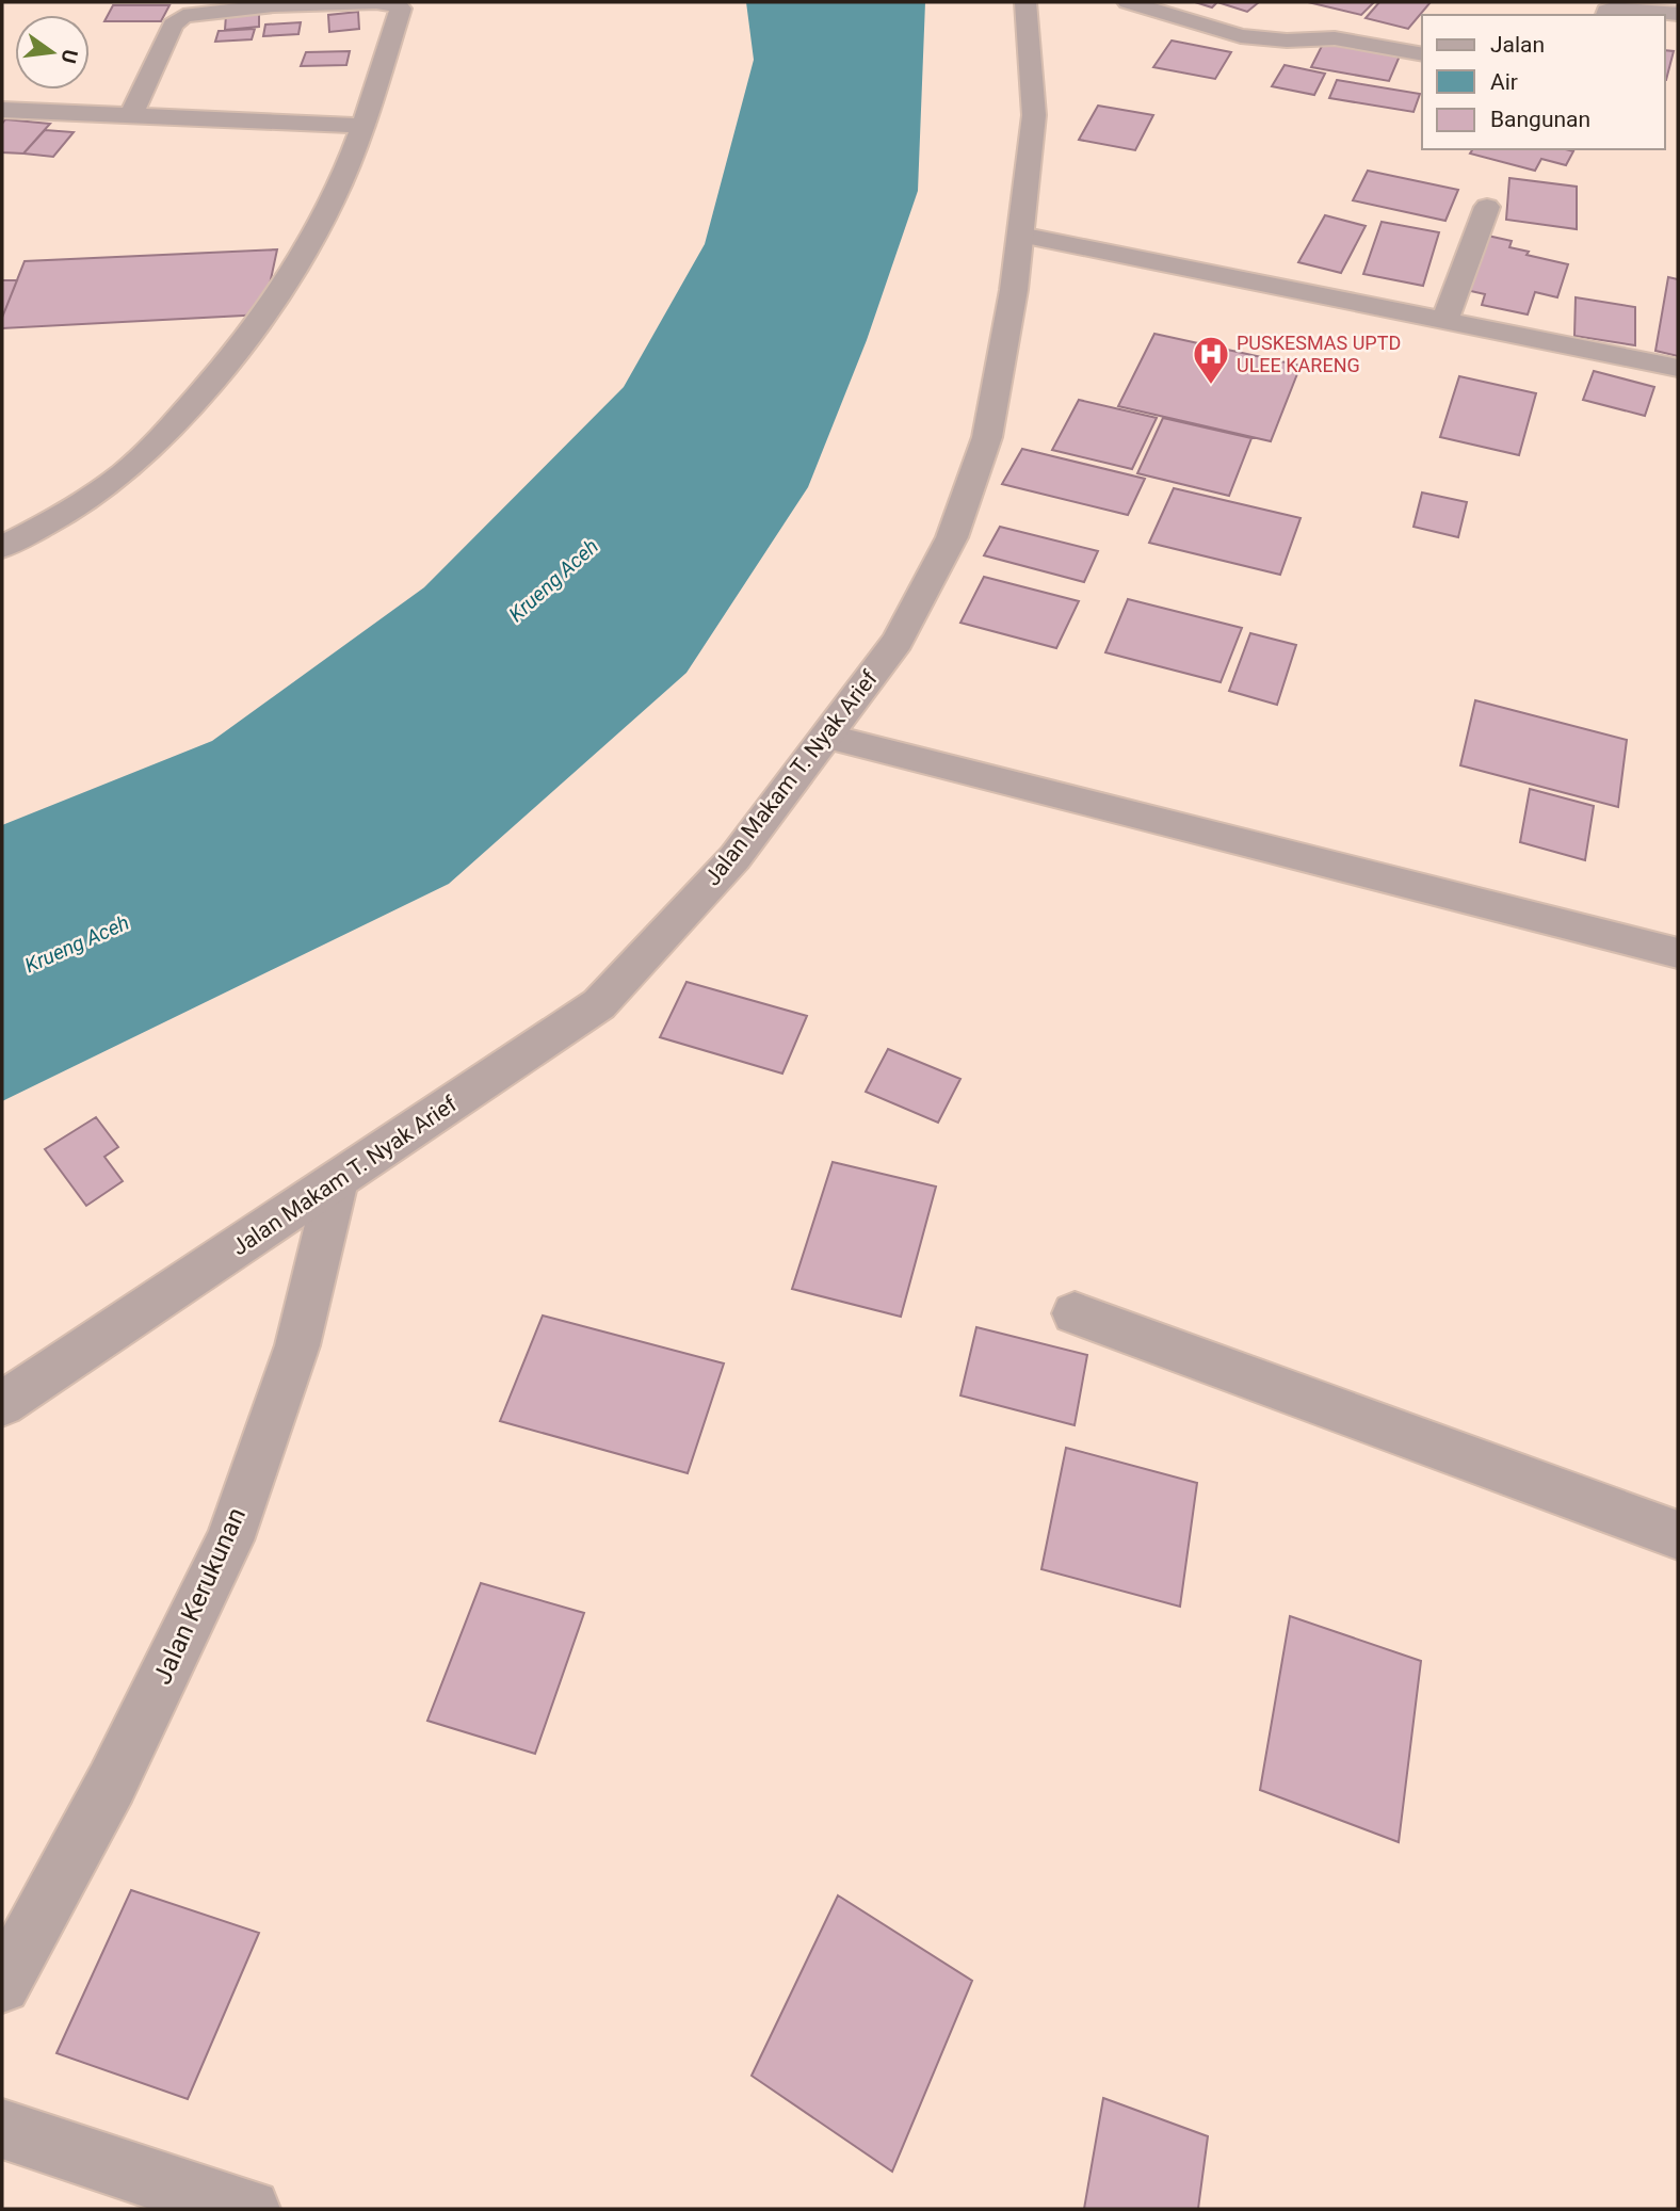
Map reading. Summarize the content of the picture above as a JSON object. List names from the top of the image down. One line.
{"streets":{"street":["Jalan Makam T. Nyak Arief","Jalan Kerukunan"]},"crossings":[["Jalan Makam T. Nyak Arief","Jalan Kerukunan"]],"water":["Krueng Aceh"],"places":{"hospital":["PUSKESMAS UPTD ULEE KARENG"]},"legend":["Jalan","Air","Bangunan"],"north":"right"}
